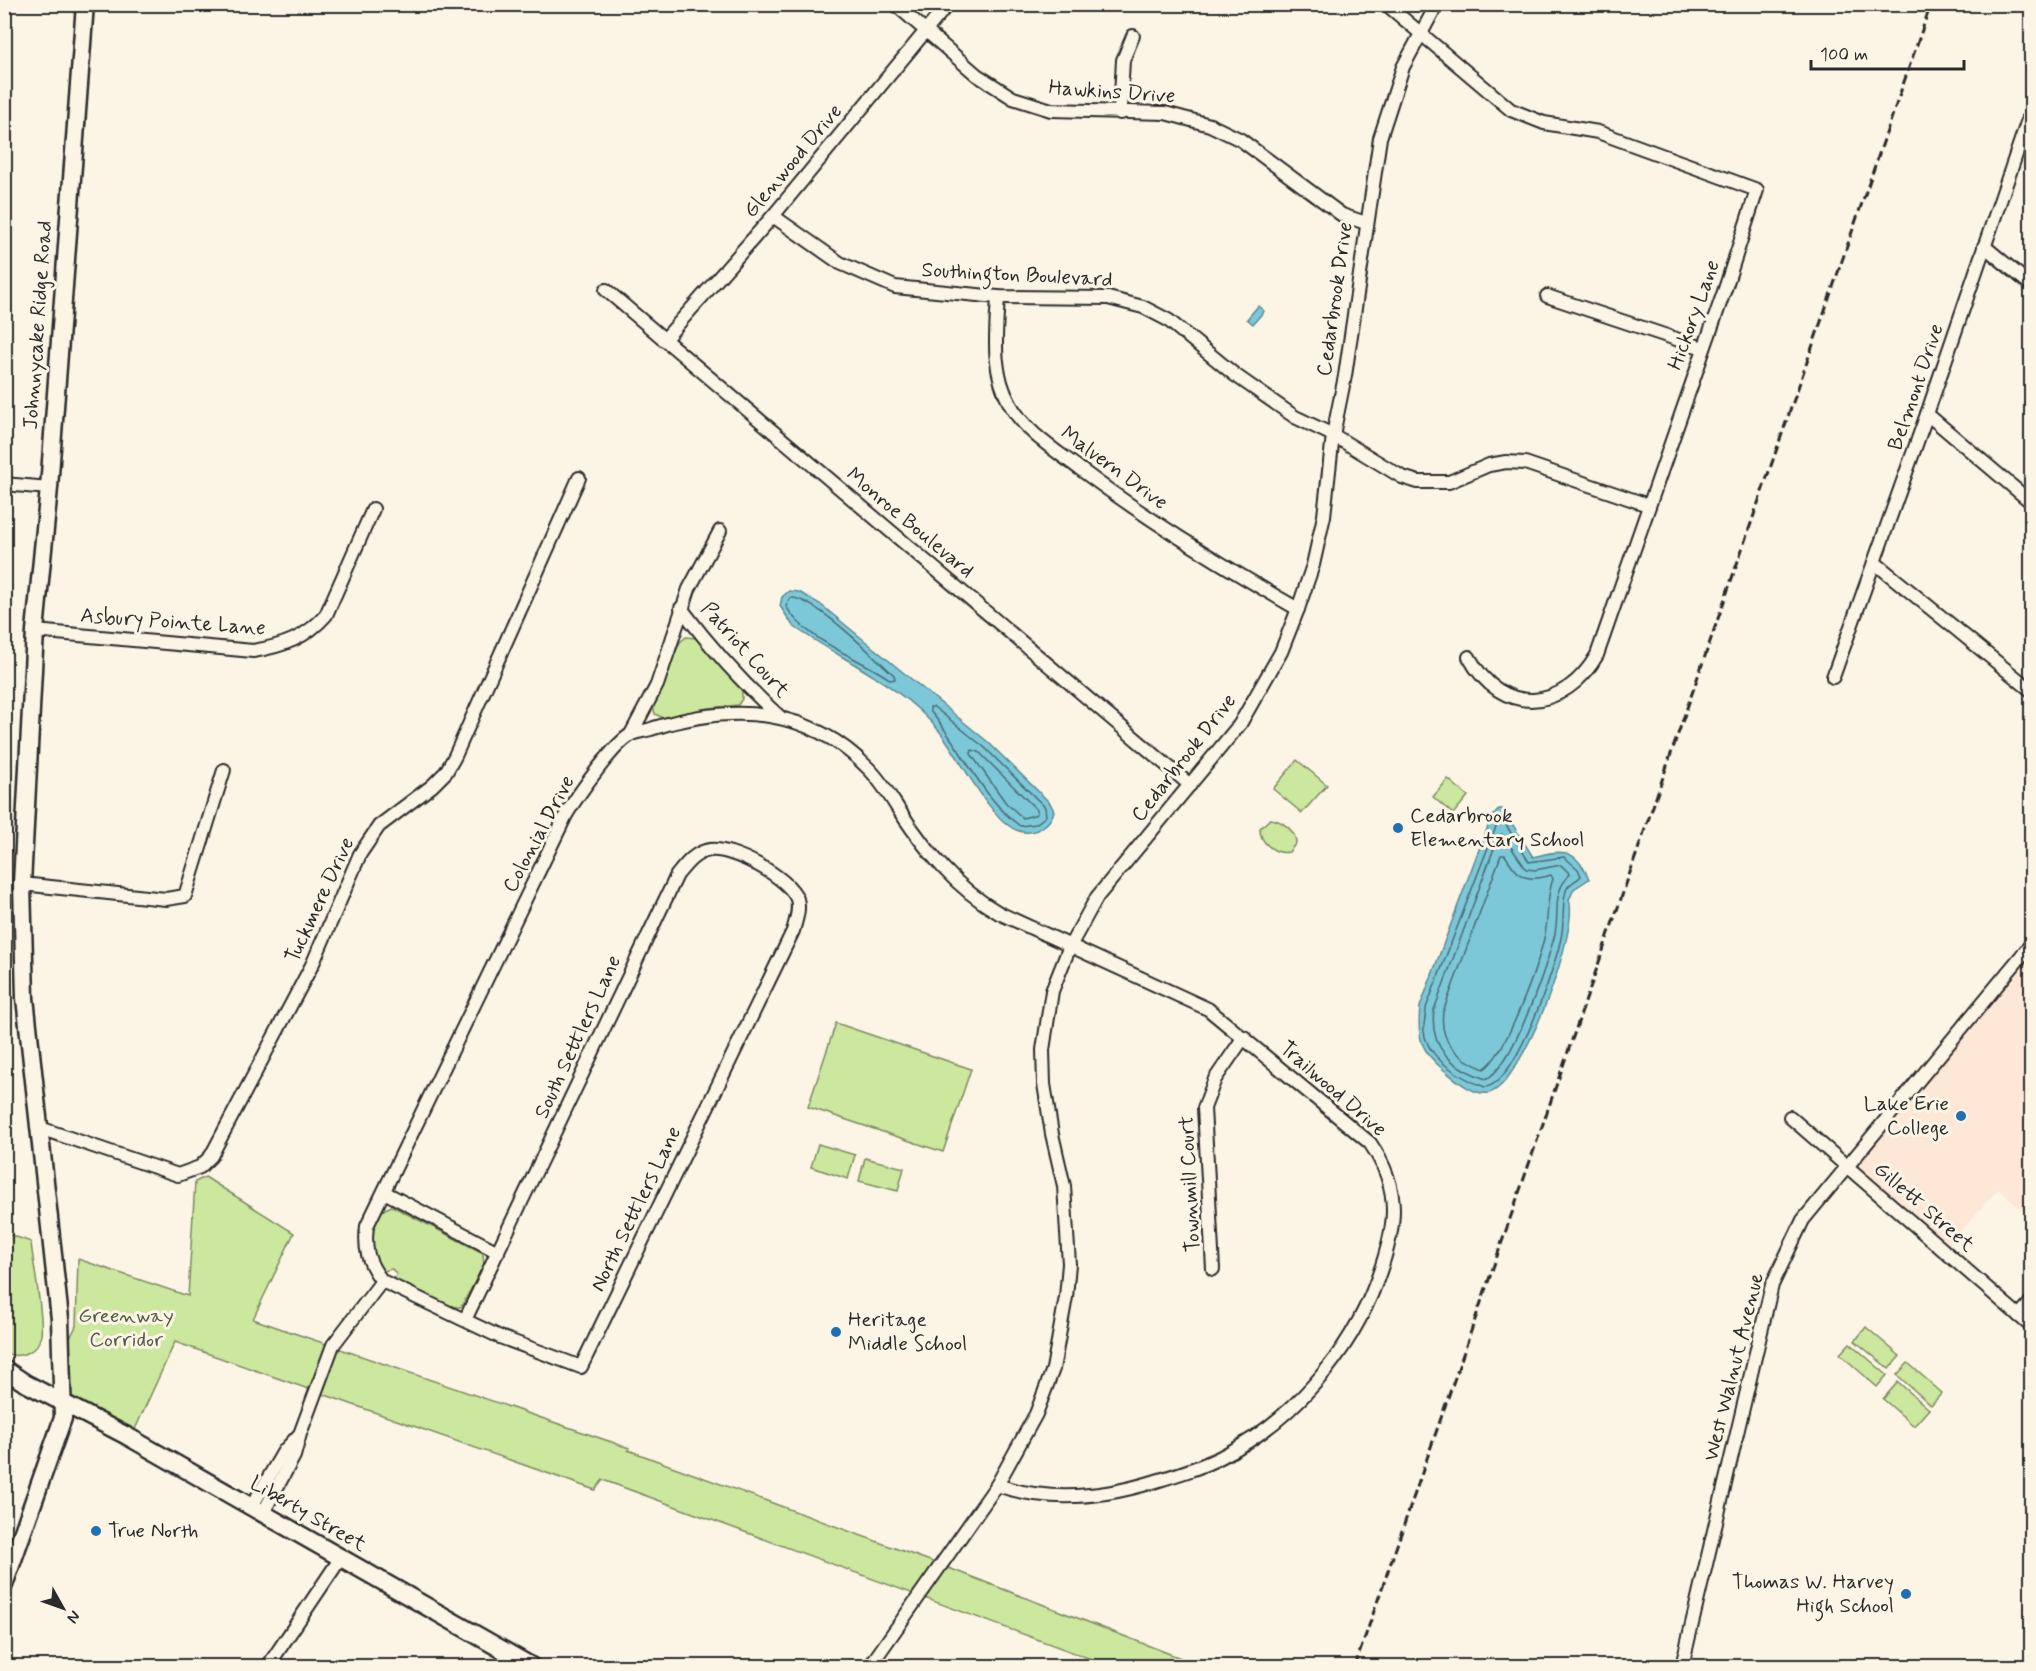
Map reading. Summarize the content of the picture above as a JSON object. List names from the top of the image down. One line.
{"streets":{"main road":["Johnnycake Ridge Road","Liberty Street"],"street":["Hawkins Drive","Glenwood Drive","Southington Boulevard","Cedarbrook Drive","Hickory Lane","Belmont Drive","Malvern Drive","Monroe Boulevard","Asbury Pointe Lane","Patriot Court","Colonial Drive","Tuckmere Drive","South Settlers Lane","Trailwood Drive","Townmill Court","Gillett Street","North Settlers Lane","West Walnut Avenue"]},"crossings":[["Hawkins Drive","Glenwood Drive"],["Hawkins Drive","Cedarbrook Drive"],["Glenwood Drive","Southington Boulevard"],["Glenwood Drive","Monroe Boulevard"],["Southington Boulevard","Cedarbrook Drive"],["Southington Boulevard","Hickory Lane"],["Southington Boulevard","Malvern Drive"],["Cedarbrook Drive","Hickory Lane"],["Cedarbrook Drive","Malvern Drive"],["Cedarbrook Drive","Monroe Boulevard"],["Cedarbrook Drive","Trailwood Drive"],["Johnnycake Ridge Road","Asbury Pointe Lane"],["Johnnycake Ridge Road","Tuckmere Drive"],["Johnnycake Ridge Road","Liberty Street"],["Patriot Court","Colonial Drive"],["Colonial Drive","North Settlers Lane"],["South Settlers Lane","North Settlers Lane"],["Trailwood Drive","Townmill Court"],["Gillett Street","West Walnut Avenue"]],"parks":["Greenway Corridor"],"places":["Cedarbrook Elementary School","Lake Erie College","Heritage Middle School","True North","Thomas W. Harvey High School"],"scale_bar":"100 m","north":"bottom right"}
